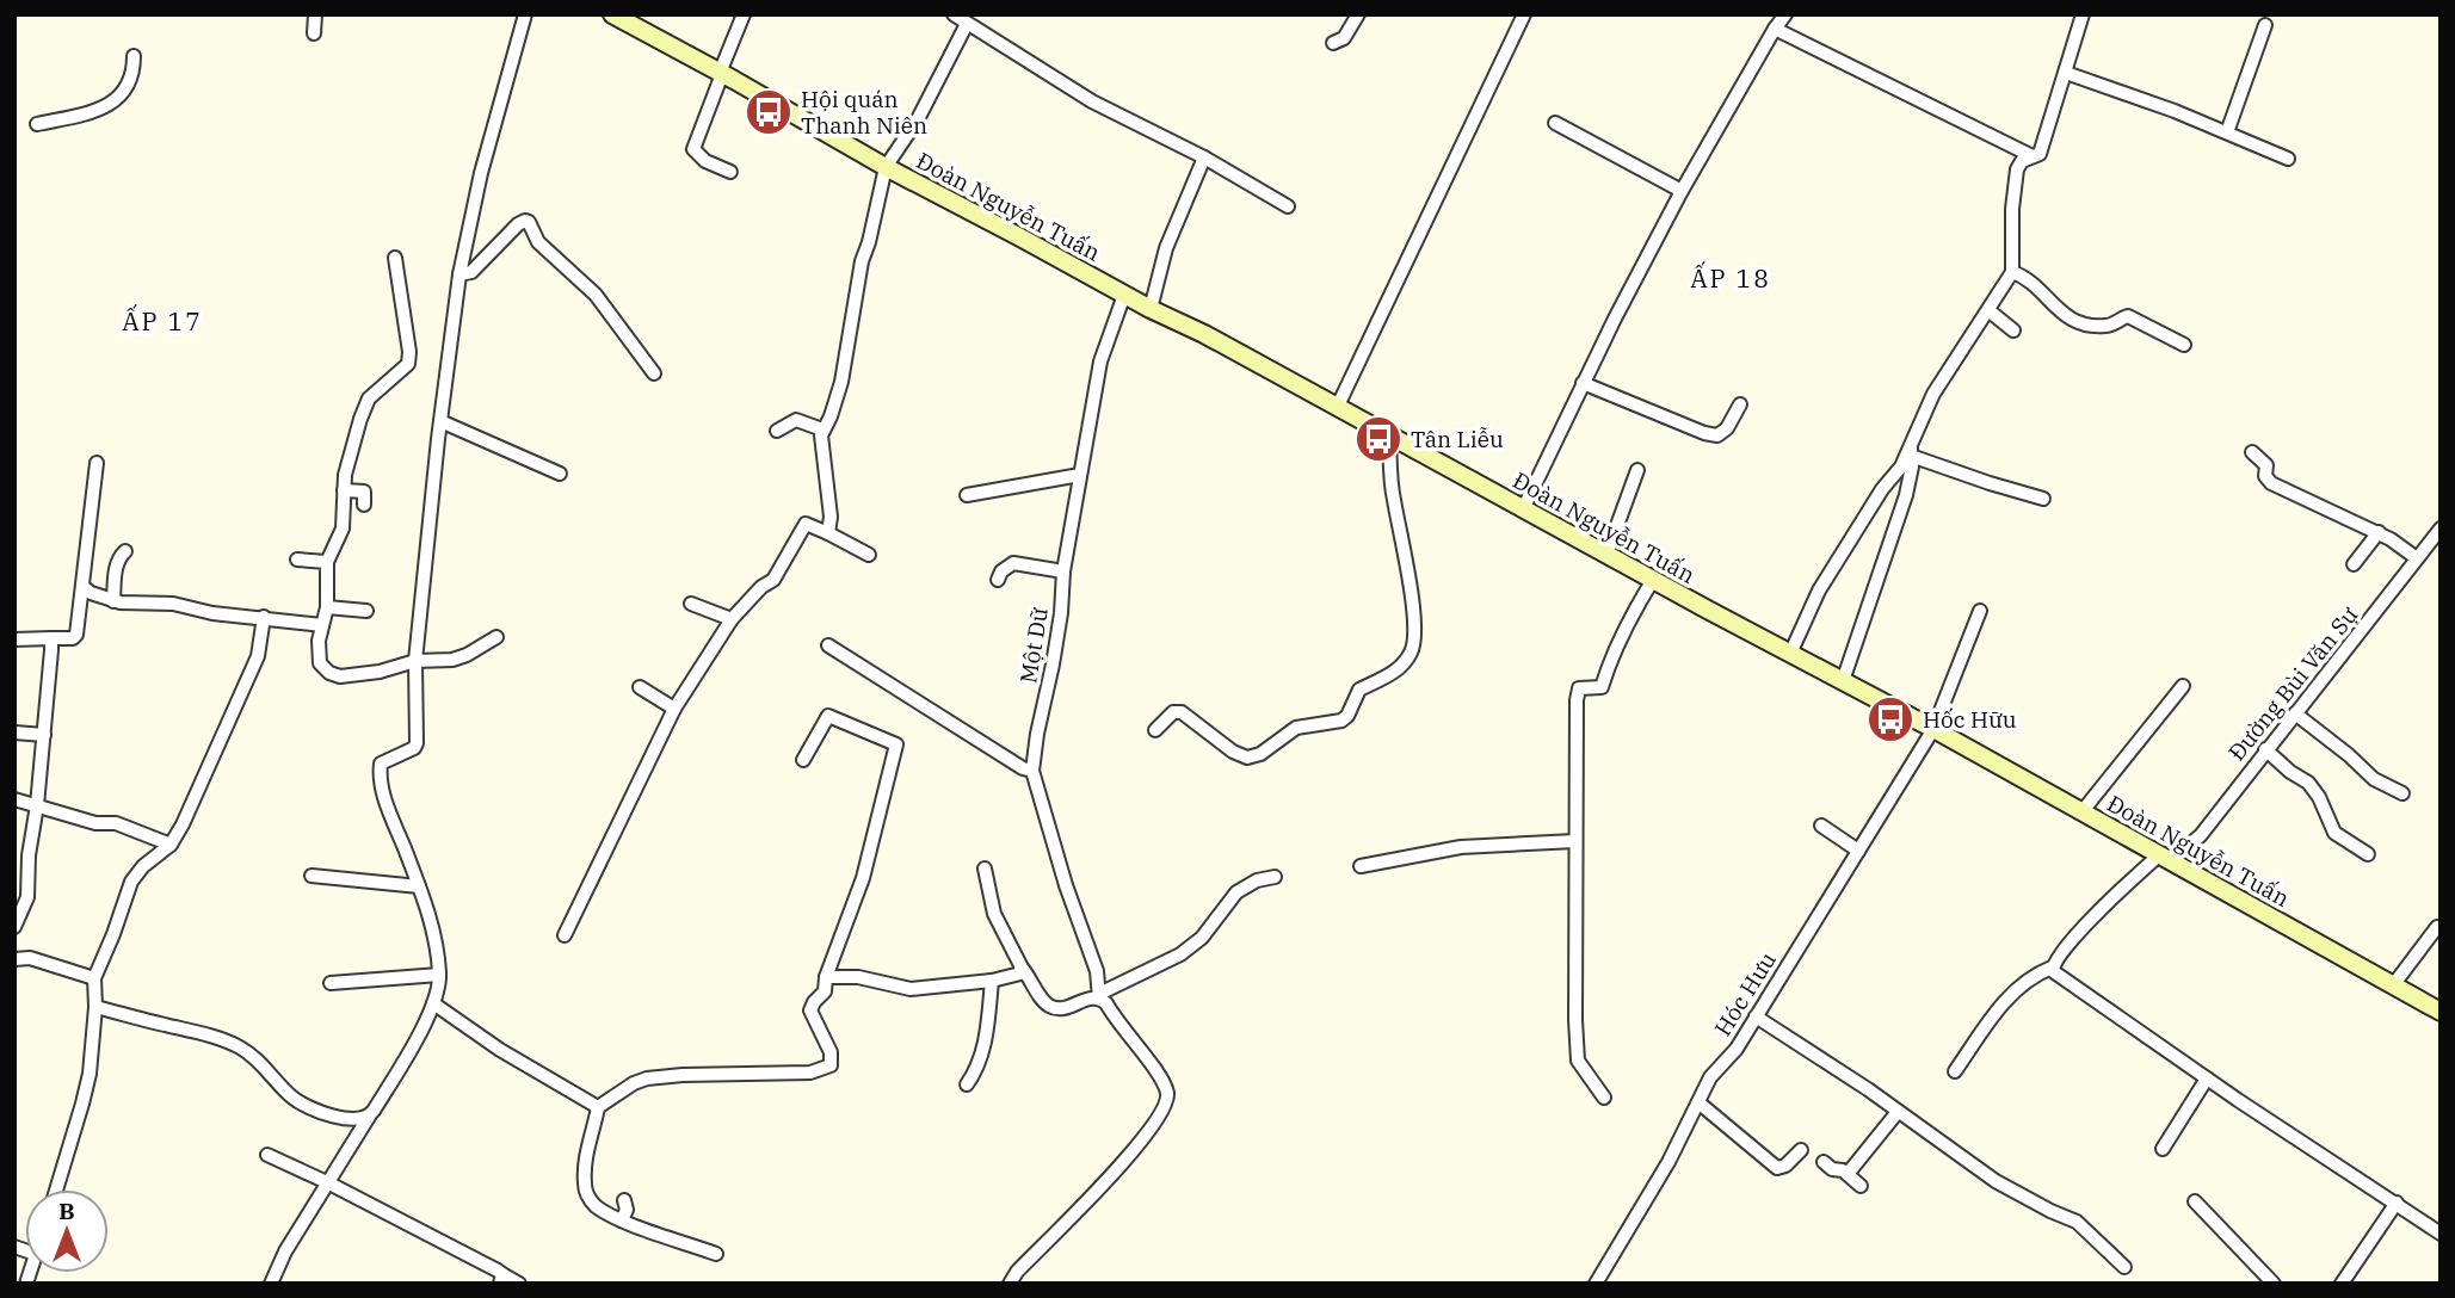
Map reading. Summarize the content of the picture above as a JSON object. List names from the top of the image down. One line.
{"streets":{"main road":["Đoàn Nguyễn Tuấn"],"street":["Một Dữ","Đường Bùi Văn Sự","Hóc Hưu"]},"crossings":[["Đoàn Nguyễn Tuấn","Một Dữ"],["Đoàn Nguyễn Tuấn","Đường Bùi Văn Sự"],["Đoàn Nguyễn Tuấn","Hóc Hưu"]],"districts":["ẤP 18","ẤP 17"],"places":{"bus stop":["Hội quán Thanh Niên","Tân Liễu","Hốc Hữu"]},"north":"top"}
